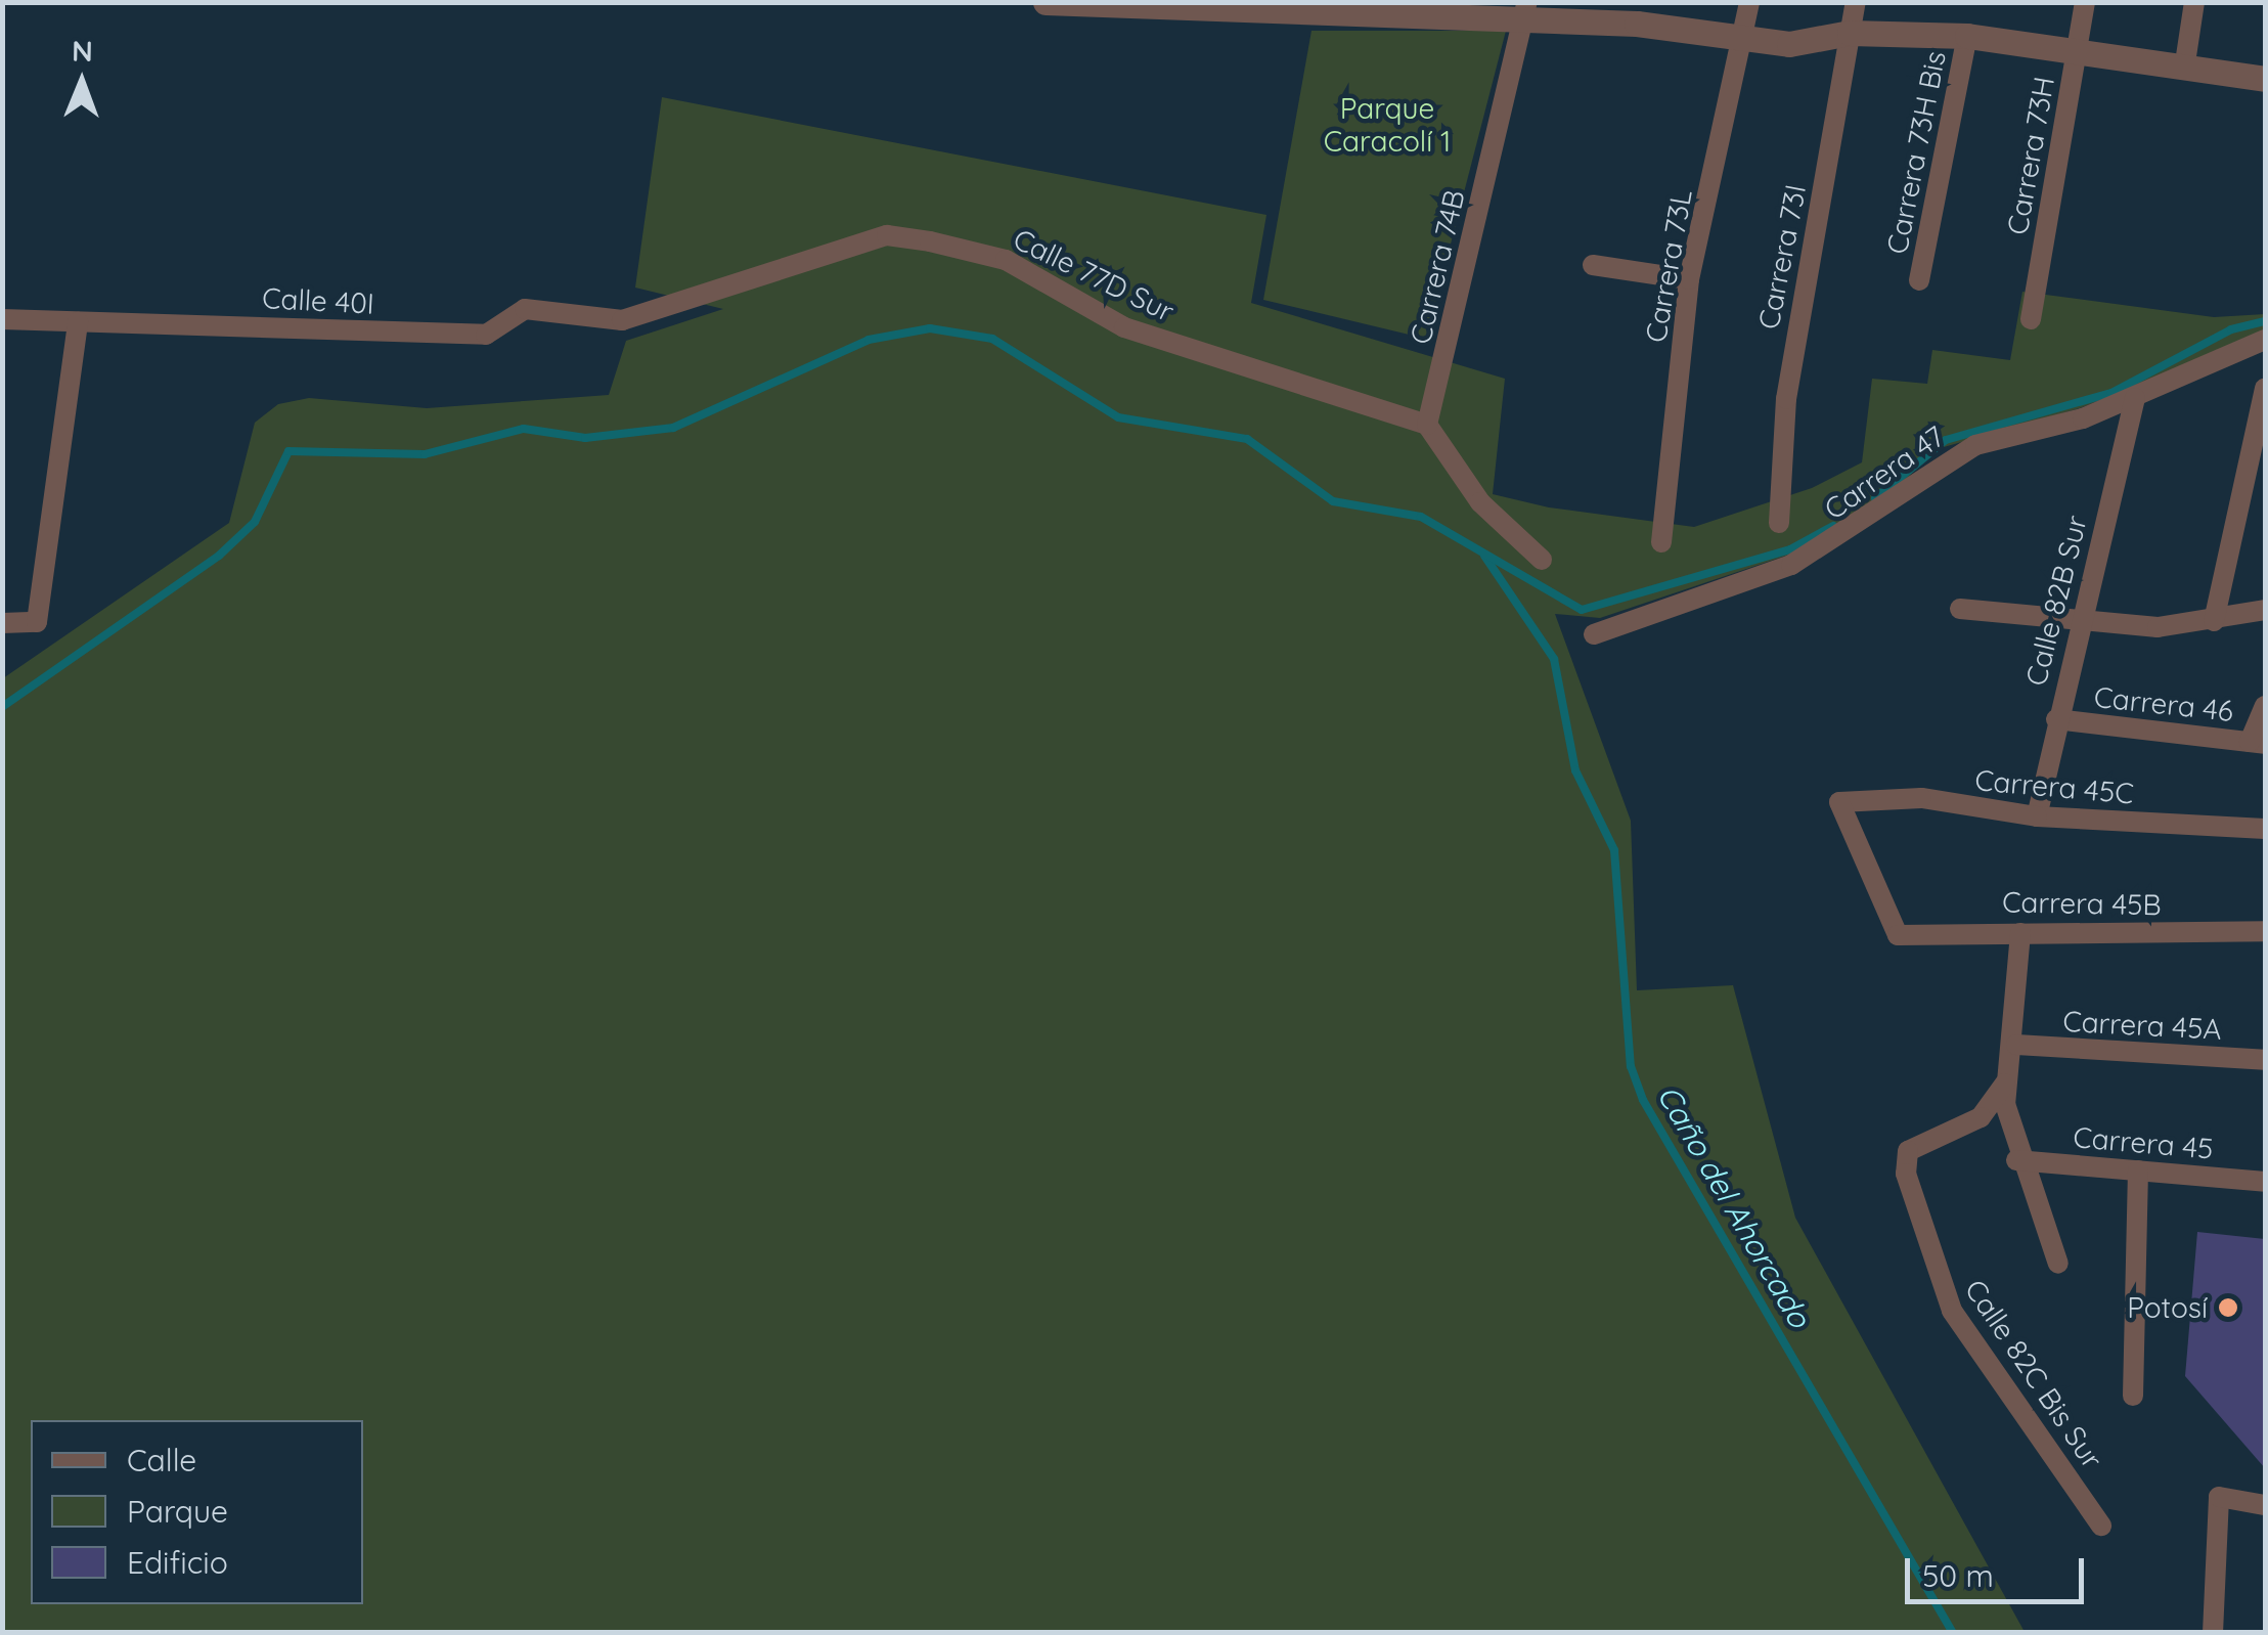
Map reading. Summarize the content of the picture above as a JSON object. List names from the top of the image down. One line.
{"streets":{"street":["Carrera 73H Bis","Carrera 73H","Carrera 73I","Carrera 73L","Carrera 74B","Calle 77D Sur","Calle 40I","Carrera 47","Calle 82B Sur","Carrera 46","Carrera 45C","Carrera 45B","Carrera 45A","Carrera 45","Calle 82C Bis Sur"]},"crossings":[["Carrera 74B","Calle 77D Sur"],["Calle 77D Sur","Calle 40I"],["Carrera 47","Calle 82B Sur"],["Calle 82B Sur","Carrera 46"],["Calle 82B Sur","Carrera 45C"],["Carrera 45C","Carrera 45B"]],"water":["Caño del Ahorcado"],"parks":["Parque Caracolí 1"],"places":["Potosí"],"legend":["Calle","Parque","Edificio"],"scale_bar":"50 m","north":"top"}
